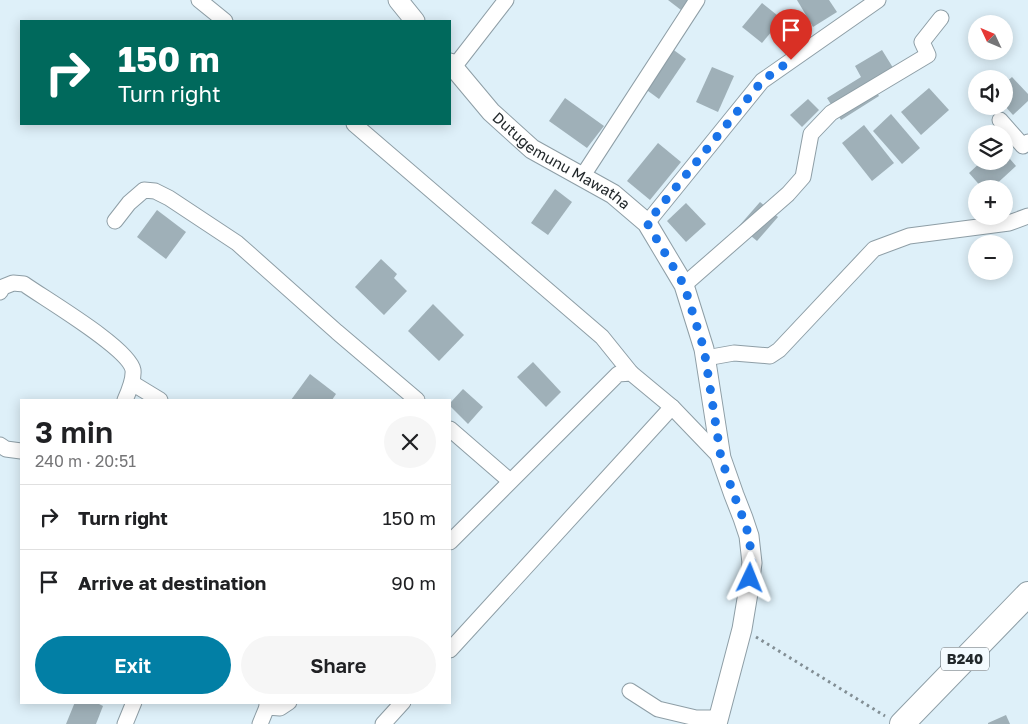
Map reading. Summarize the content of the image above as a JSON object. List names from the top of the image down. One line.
{"streets":{"main road":["B240"],"street":["Dutugemunu Mawatha"]},"north":"top left","page":{"map_buttons":["+","−"],"turn":["150 m","Turn right"],"heading":["3 min","240 m · 20:51"],"list":[{"name":"Turn right","value":"150 m"},{"name":"Arrive at destination","value":"90 m"}],"buttons":["Exit","Share"]}}
